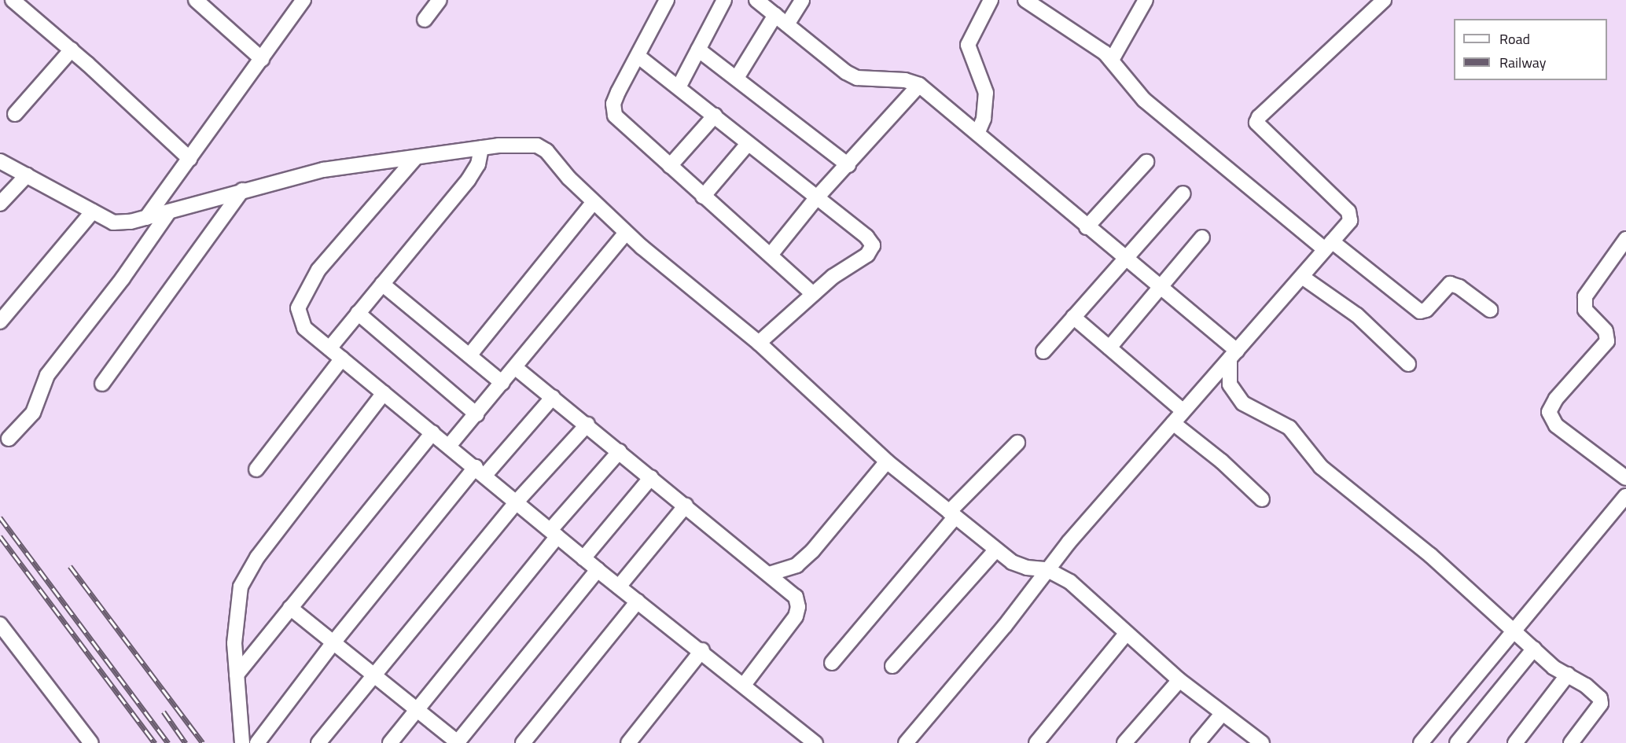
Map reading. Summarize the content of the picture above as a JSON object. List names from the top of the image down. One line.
{"legend":["Road","Railway"]}
